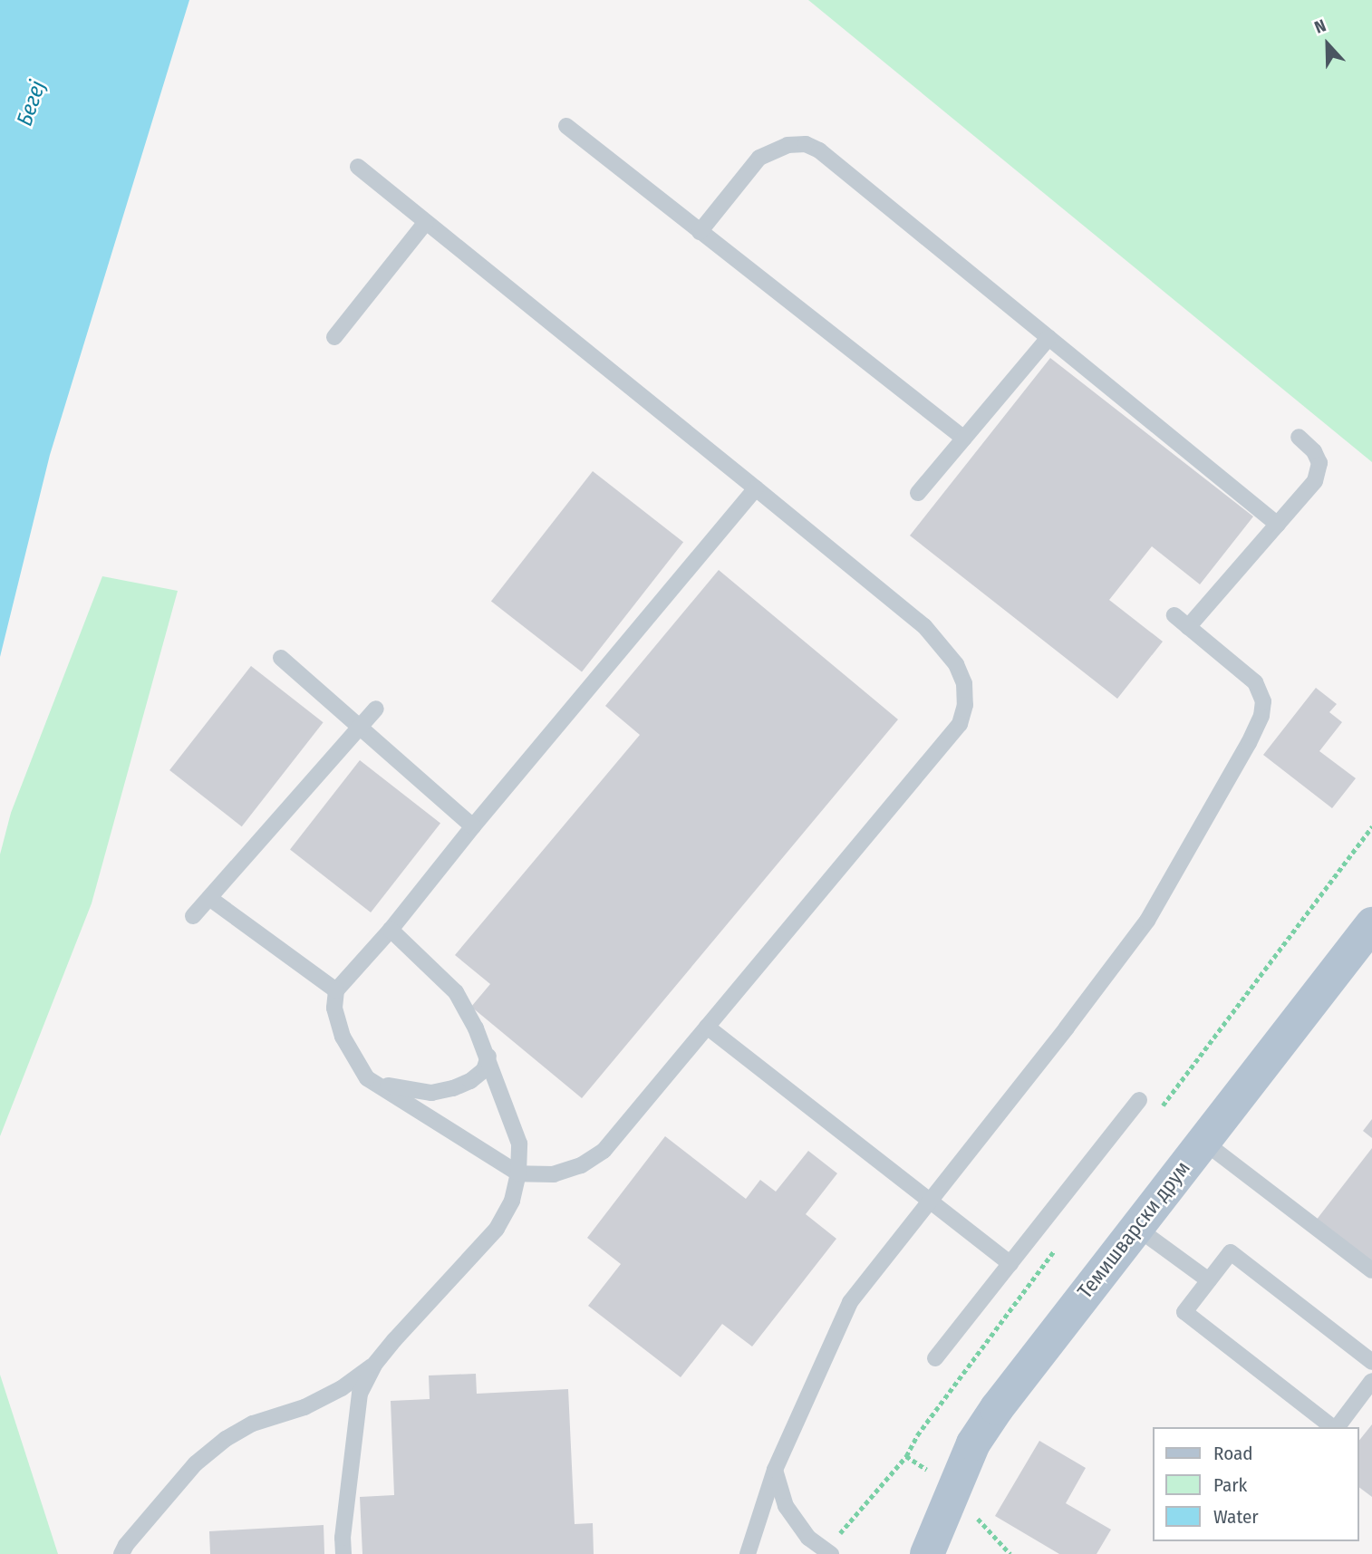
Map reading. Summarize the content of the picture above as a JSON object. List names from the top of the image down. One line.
{"streets":{"main road":["Темишварски друм"]},"water":["Бегеј"],"legend":["Road","Park","Water"],"north":"top"}
